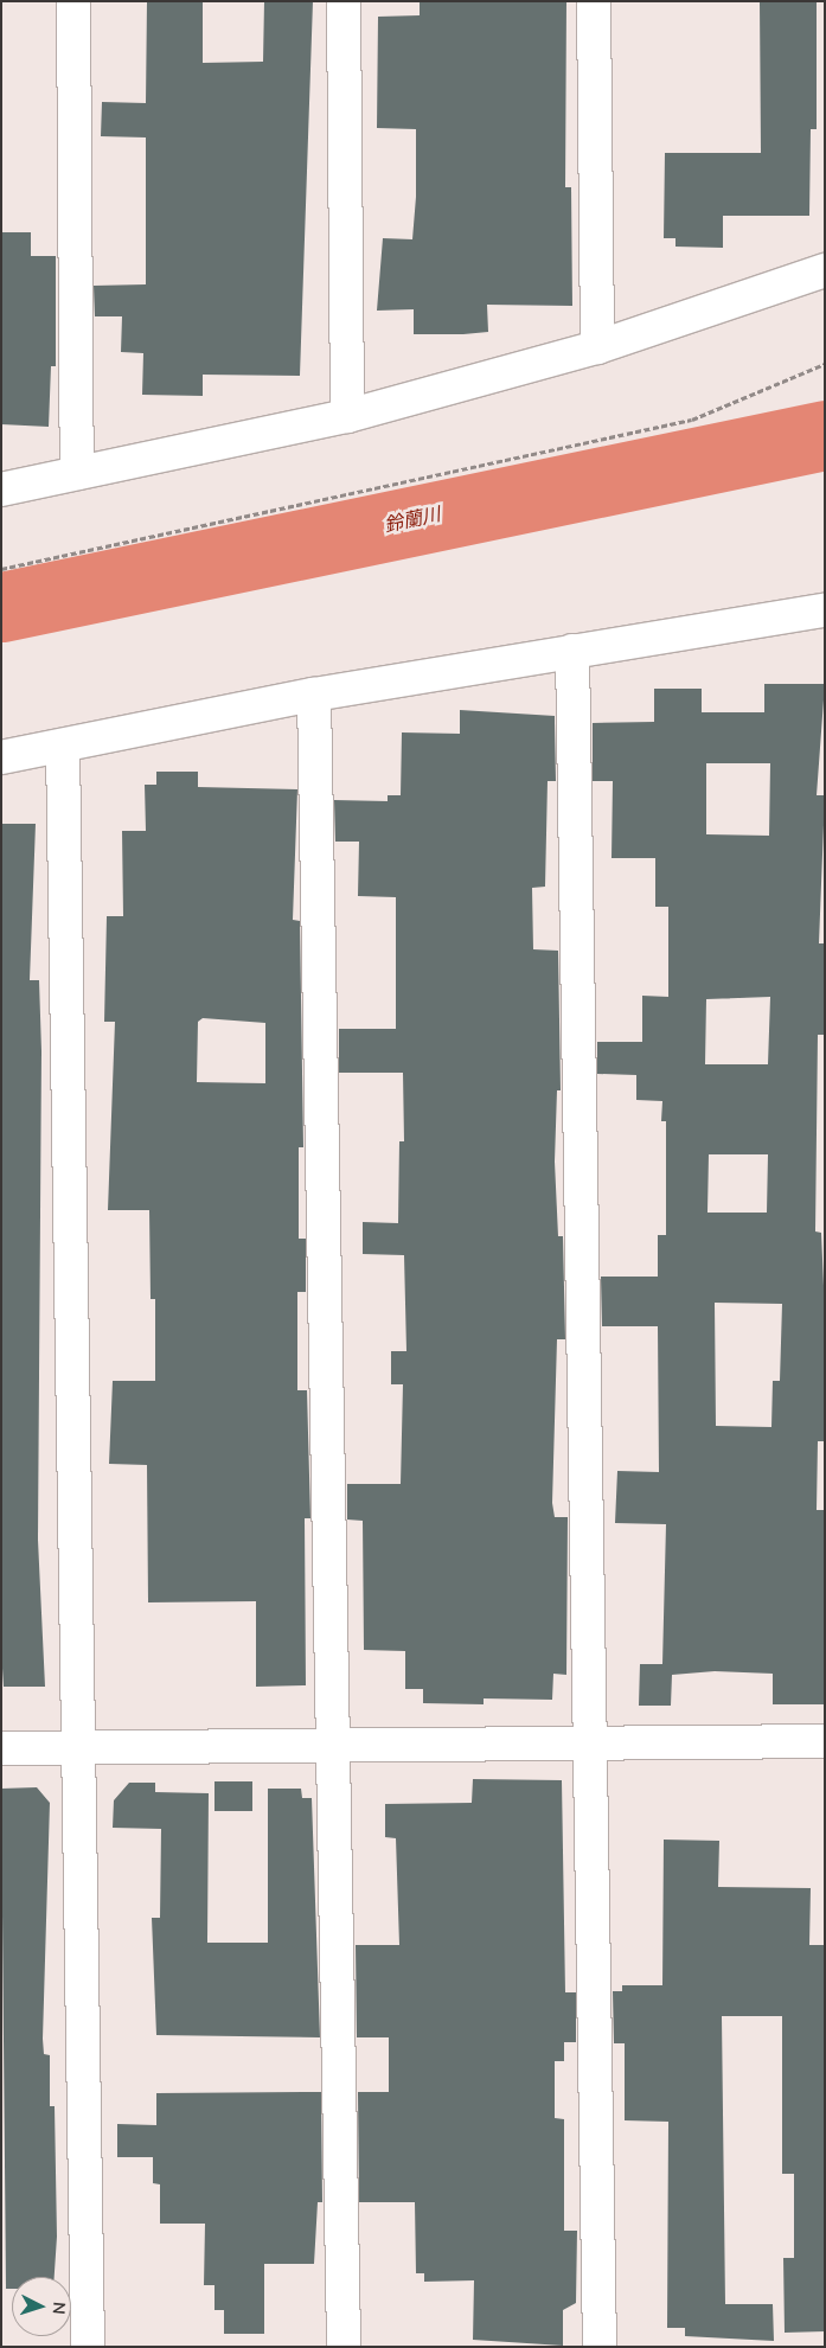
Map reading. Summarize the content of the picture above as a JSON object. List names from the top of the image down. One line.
{"water":["鈴蘭川"],"north":"right"}
